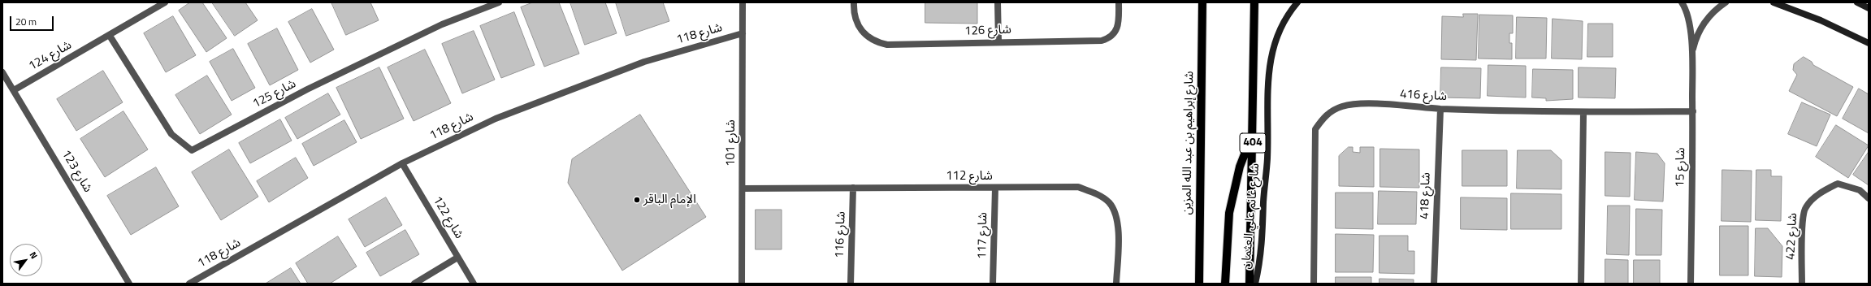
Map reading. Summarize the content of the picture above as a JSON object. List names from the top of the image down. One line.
{"streets":{"main road":["شارع إبراهيم بن عبد الله المزين","404"],"street":["شارع 126","شارع 118","شارع 124","شارع 125","شارع 416","شارع 101","شارع 15","شارع 123","شارع 112","شارع 418","شارع غانم علي العثمان","شارع 122","شارع 116","شارع 117","شارع 422"]},"crossings":[["شارع 118","شارع 101"],["شارع 118","شارع 122"],["شارع 124","شارع 125"],["شارع 124","شارع 123"],["شارع 416","شارع 15"],["شارع 416","شارع 418"],["شارع 101","شارع 112"],["شارع 112","شارع 116"],["شارع 112","شارع 117"]],"places":["الإمام الباقر"],"scale_bar":"20 m","north":"top right"}
